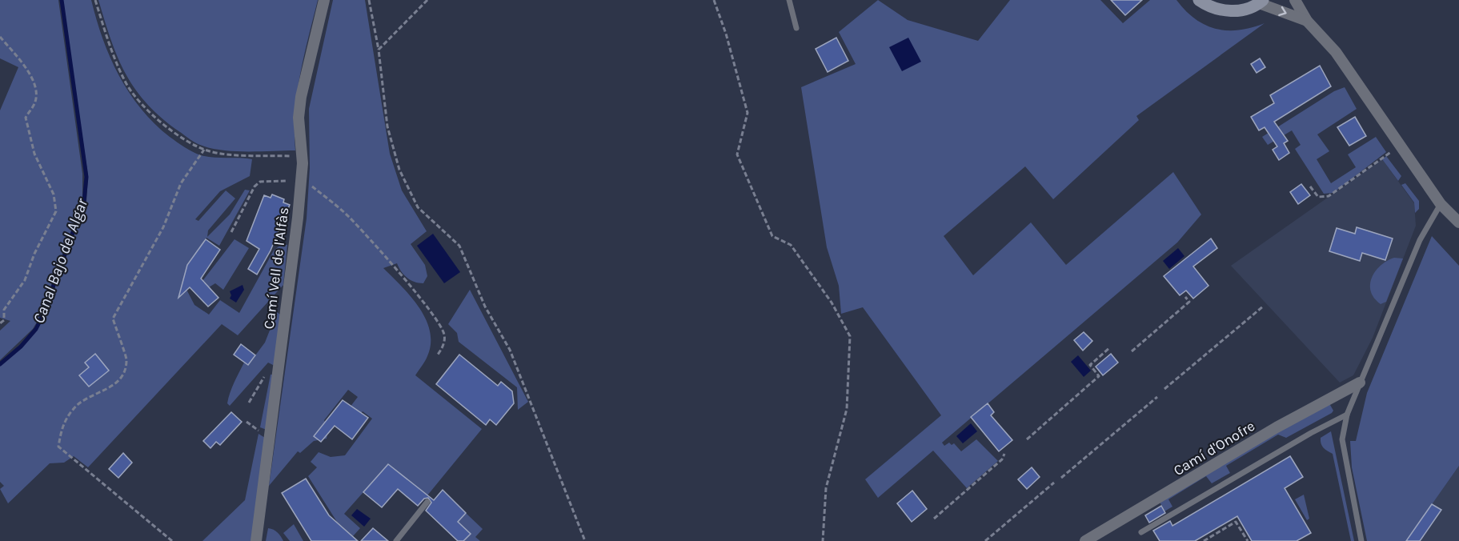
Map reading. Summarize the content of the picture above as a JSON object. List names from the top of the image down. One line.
{"streets":{"street":["Camí Vell de l'Alfàs","Camí d'Onofre"]},"water":["Canal Bajo del Algar"]}
